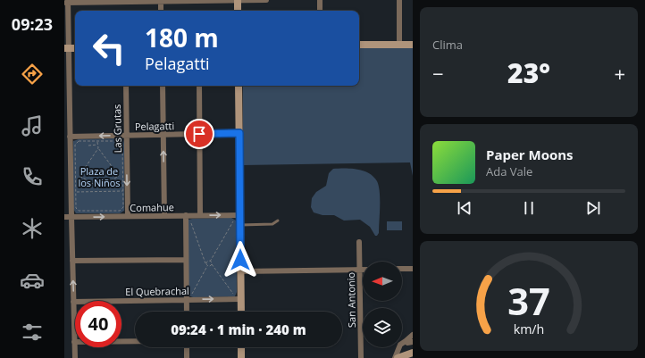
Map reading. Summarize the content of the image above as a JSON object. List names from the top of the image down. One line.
{"streets":{"street":["Pelagatti","Las Grutas","Comahue","El Quebrachal","San Antonio"]},"crossings":[["Pelagatti","Las Grutas"],["Las Grutas","Comahue"]],"parks":["Plaza de los Niños"],"north":"left","page":{"tabs":"09:23","tile":"Clima","turn":["180 m","Pelagatti"],"heat":["−","23°","+"],"song":["Paper Moons","Ada Vale"],"limit":"40","trip":"09:24 · 1 min · 240 m","gauge":["37","km/h"]}}
